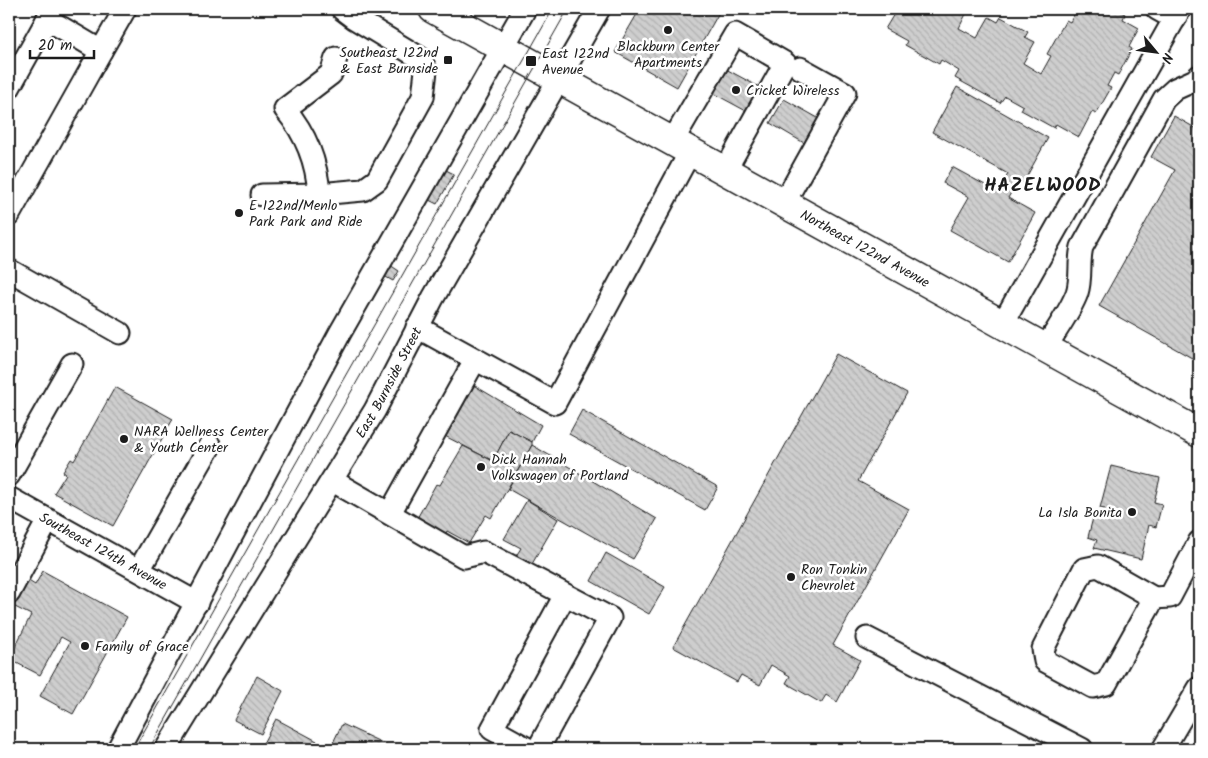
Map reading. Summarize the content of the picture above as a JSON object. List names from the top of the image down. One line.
{"streets":{"main road":["Northeast 122nd Avenue"],"street":["East Burnside Street","Southeast 124th Avenue"]},"crossings":[["Northeast 122nd Avenue","East Burnside Street"]],"districts":["HAZELWOOD"],"places":{"other":["Blackburn Center Apartments","Cricket Wireless","E 122nd/Menlo Park Park and Ride","NARA Wellness Center & Youth Center","Dick Hannah Volkswagen of Portland","La Isla Bonita","Ron Tonkin Chevrolet","Family of Grace"],"transit":["Southeast 122nd & East Burnside","East 122nd Avenue"]},"scale_bar":"20 m","north":"bottom right"}
